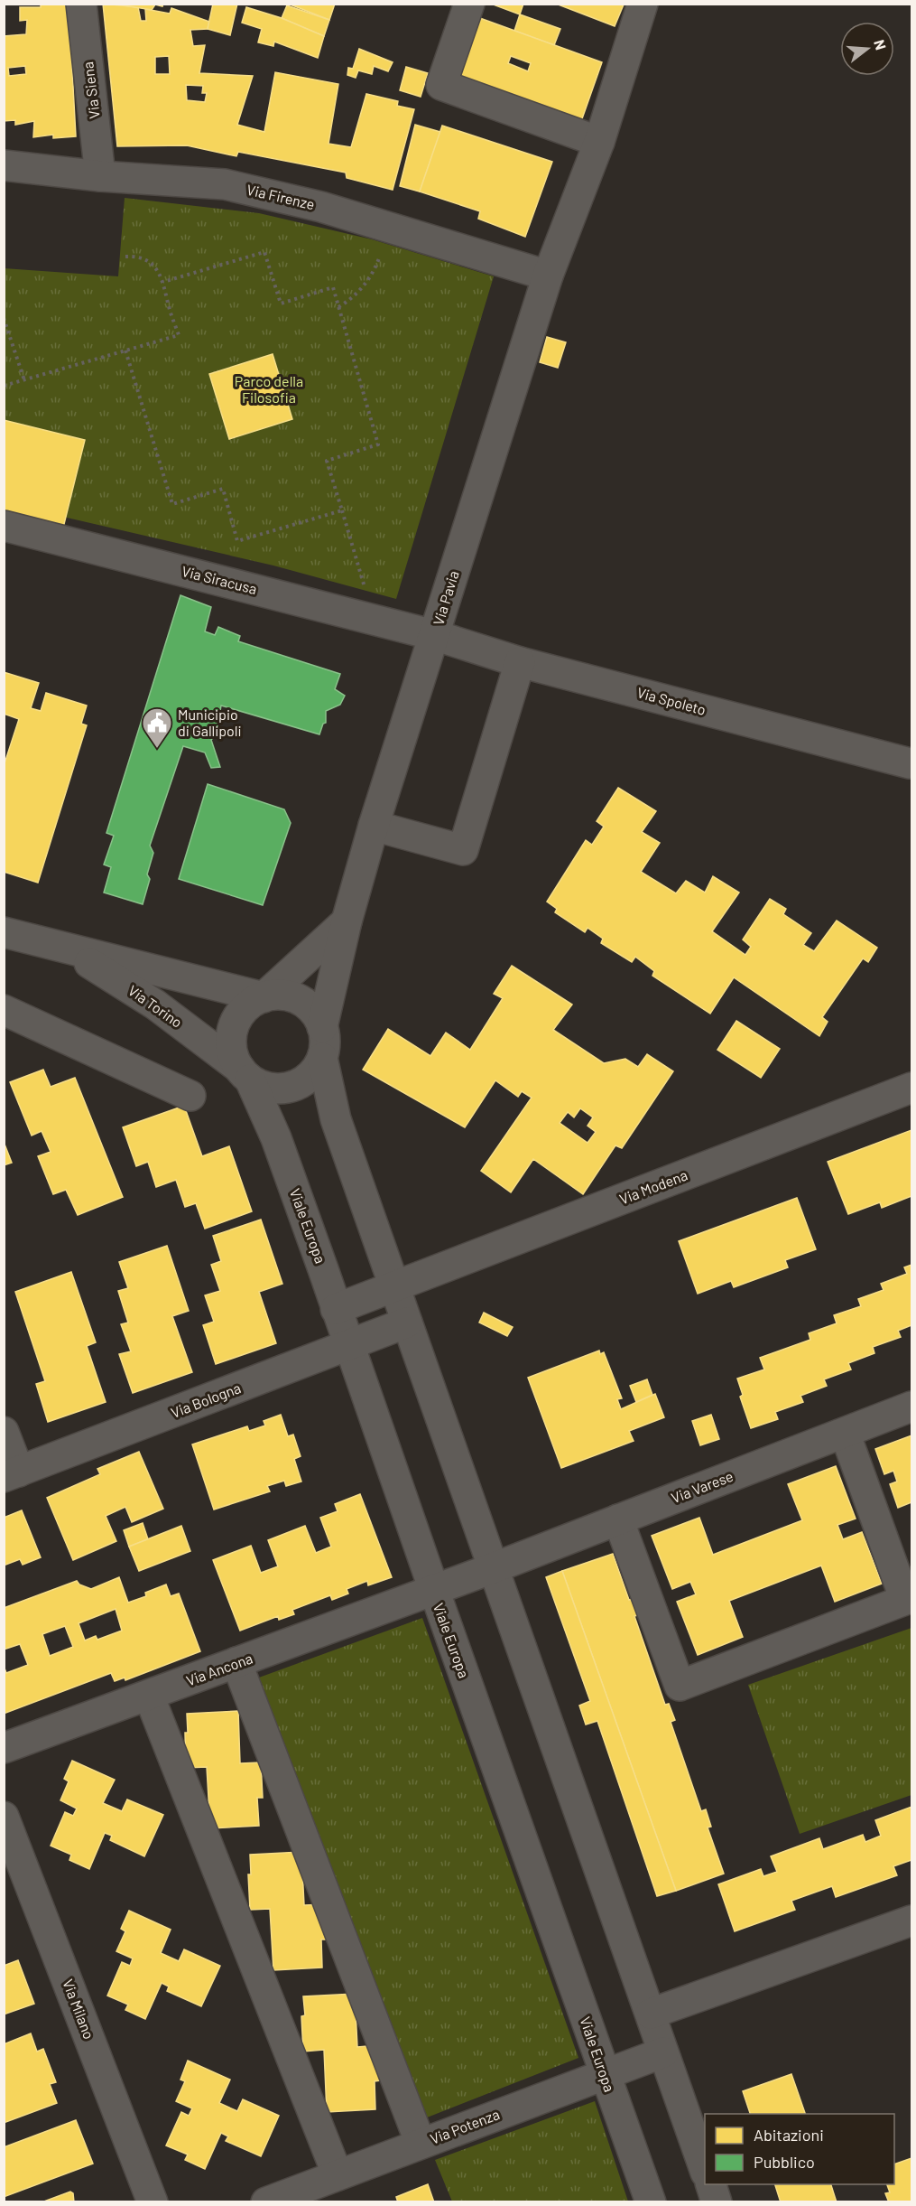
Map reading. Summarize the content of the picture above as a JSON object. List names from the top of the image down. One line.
{"streets":{"street":["Via Siena","Via Firenze","Via Siracusa","Via Pavia","Via Spoleto","Via Torino","Via Modena","Viale Europa","Via Bologna","Via Varese","Via Ancona","Via Milano","Via Potenza"]},"crossings":[["Via Siena","Via Firenze"],["Via Firenze","Via Pavia"],["Via Siracusa","Via Pavia"],["Via Siracusa","Via Spoleto"],["Via Pavia","Via Spoleto"],["Via Pavia","Via Torino"],["Via Pavia","Viale Europa"],["Via Torino","Viale Europa"],["Via Modena","Viale Europa"],["Viale Europa","Via Bologna"],["Viale Europa","Via Ancona"],["Viale Europa","Via Potenza"],["Via Varese","Via Ancona"]],"parks":["Parco della Filosofia"],"places":{"public building":["Municipio di Gallipoli"]},"legend":["Abitazioni","Pubblico"],"north":"right"}
